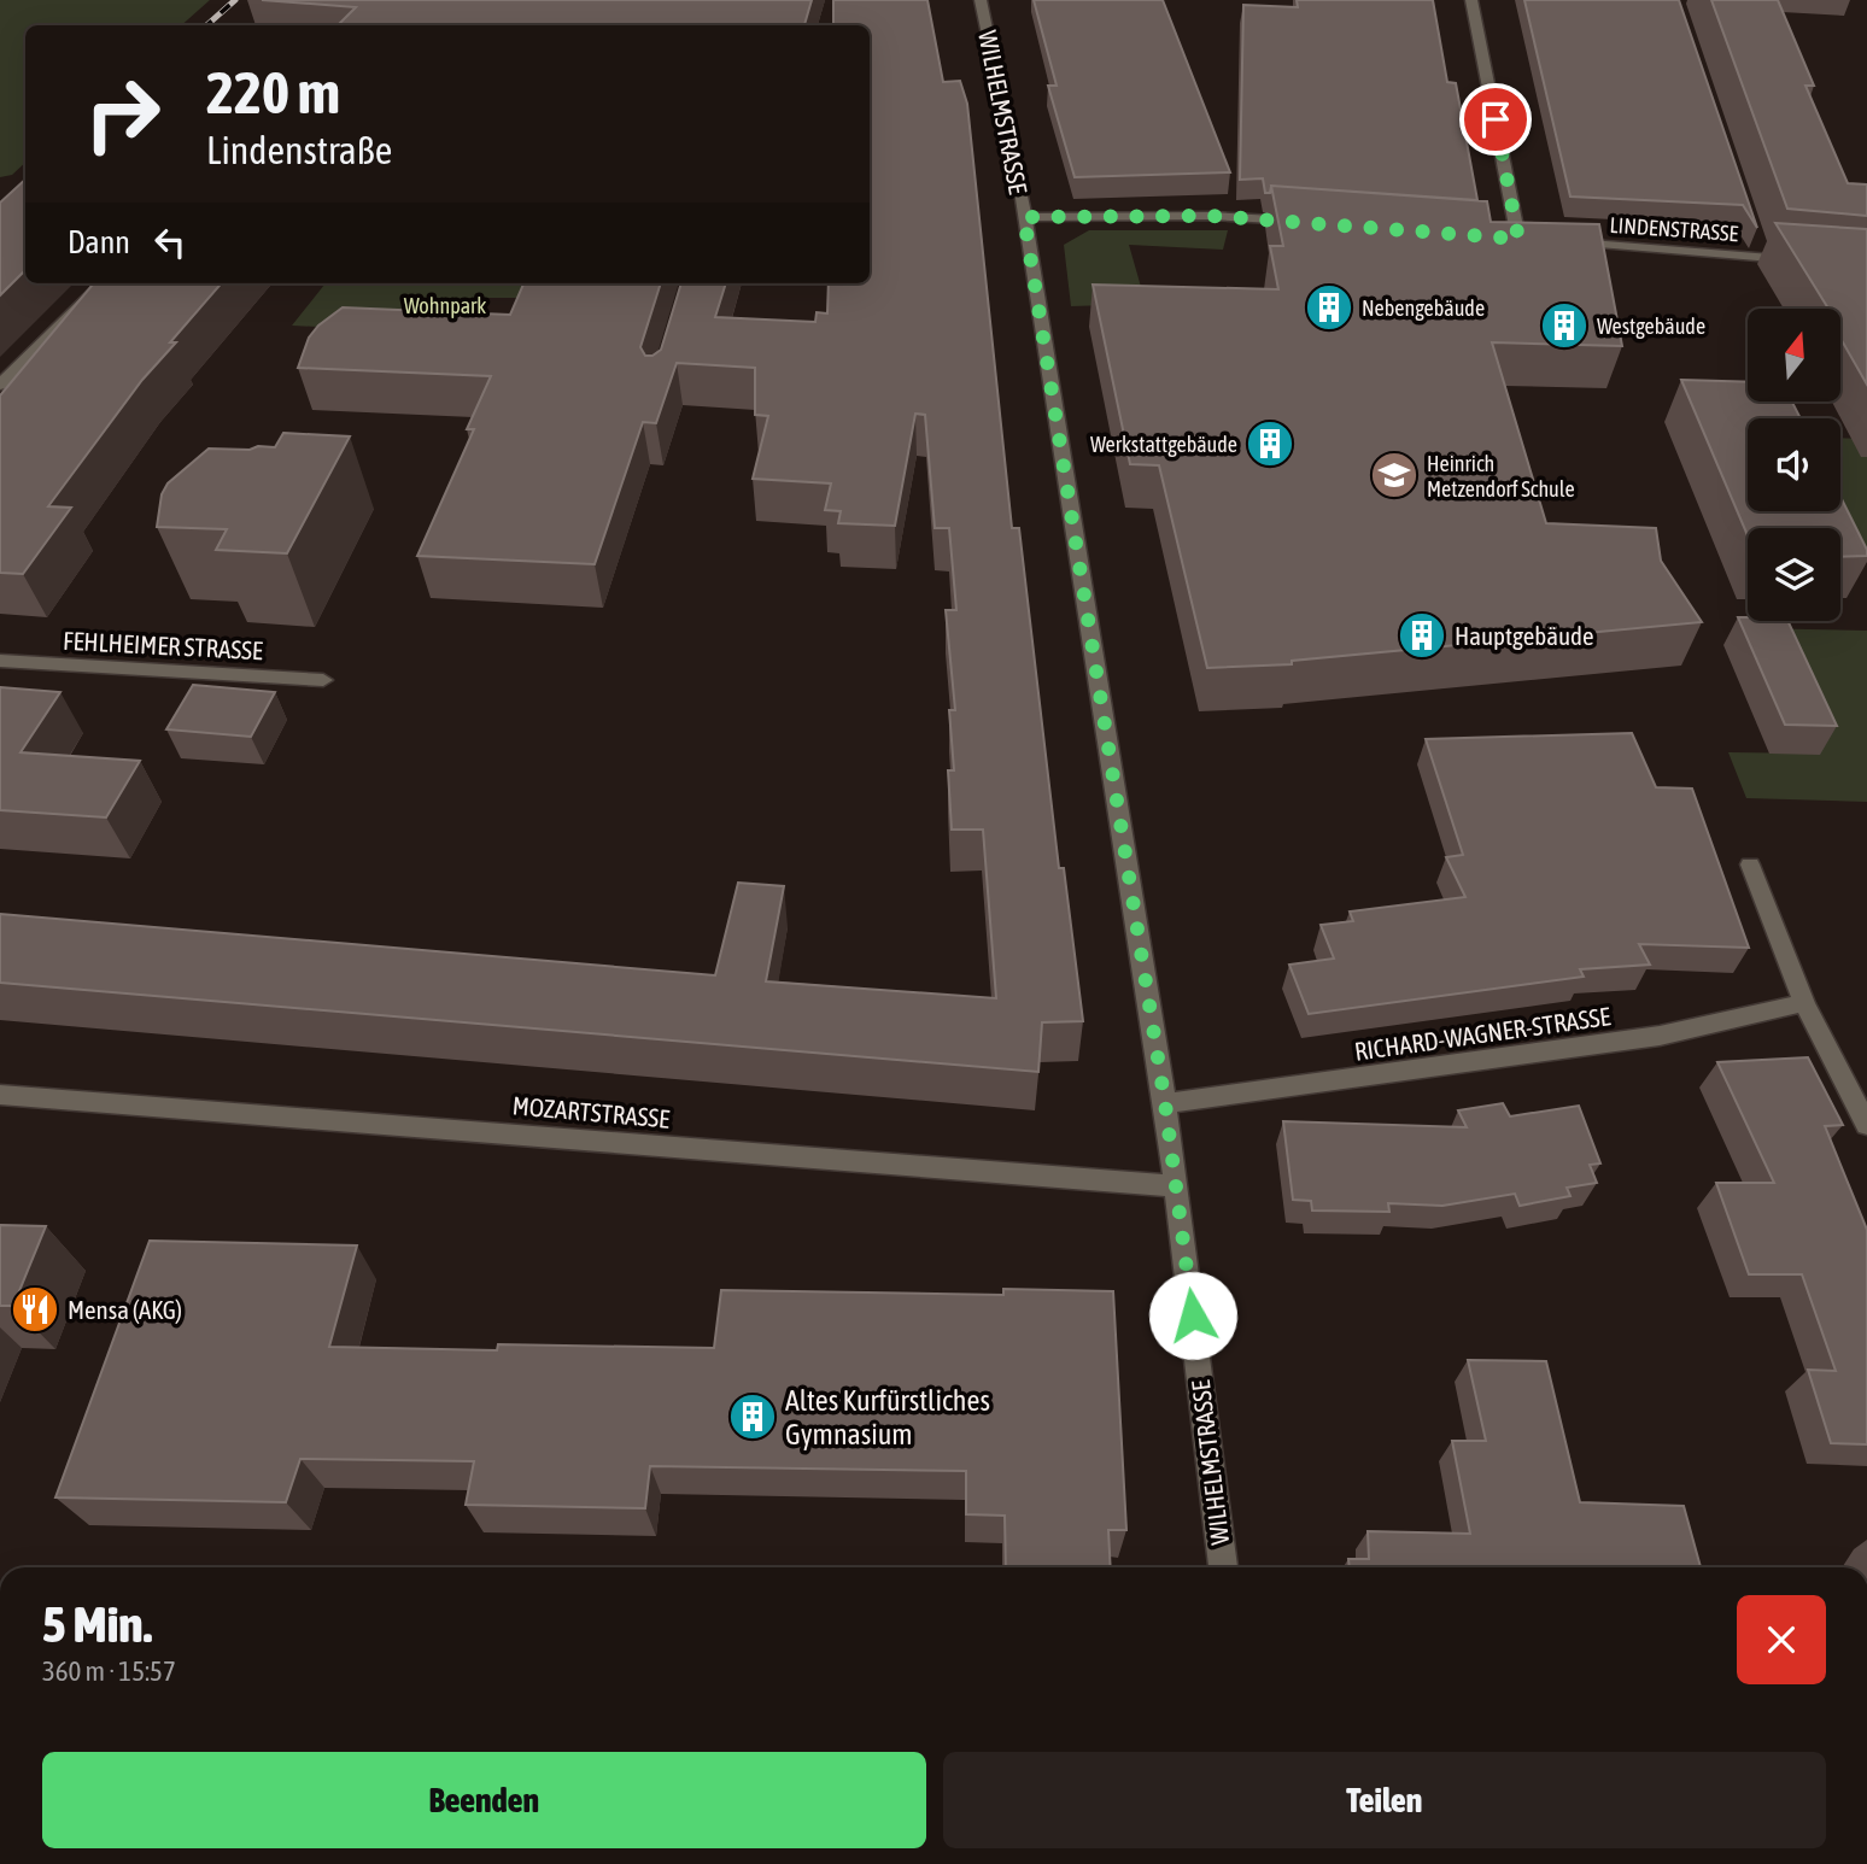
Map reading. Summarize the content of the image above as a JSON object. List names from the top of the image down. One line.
{"streets":{"street":["WILHELMSTRASSE","LINDENSTRASSE","FEHLHEIMER STRASSE","RICHARD-WAGNER-STRASSE","MOZARTSTRASSE"]},"crossings":[["WILHELMSTRASSE","RICHARD-WAGNER-STRASSE"],["WILHELMSTRASSE","MOZARTSTRASSE"]],"parks":["Wohnpark"],"places":{"building":["Nebengebäude","Westgebäude","Werkstattgebäude","Hauptgebäude","Altes Kurfürstliches Gymnasium"],"school or university":["Heinrich Metzendorf Schule"],"restaurant":["Mensa (AKG)"]},"north":"top","page":{"turn":["220 m","Lindenstraße"],"then":"Dann","heading":["5 Min.","360 m · 15:57"],"buttons":["Beenden","Teilen"]}}
